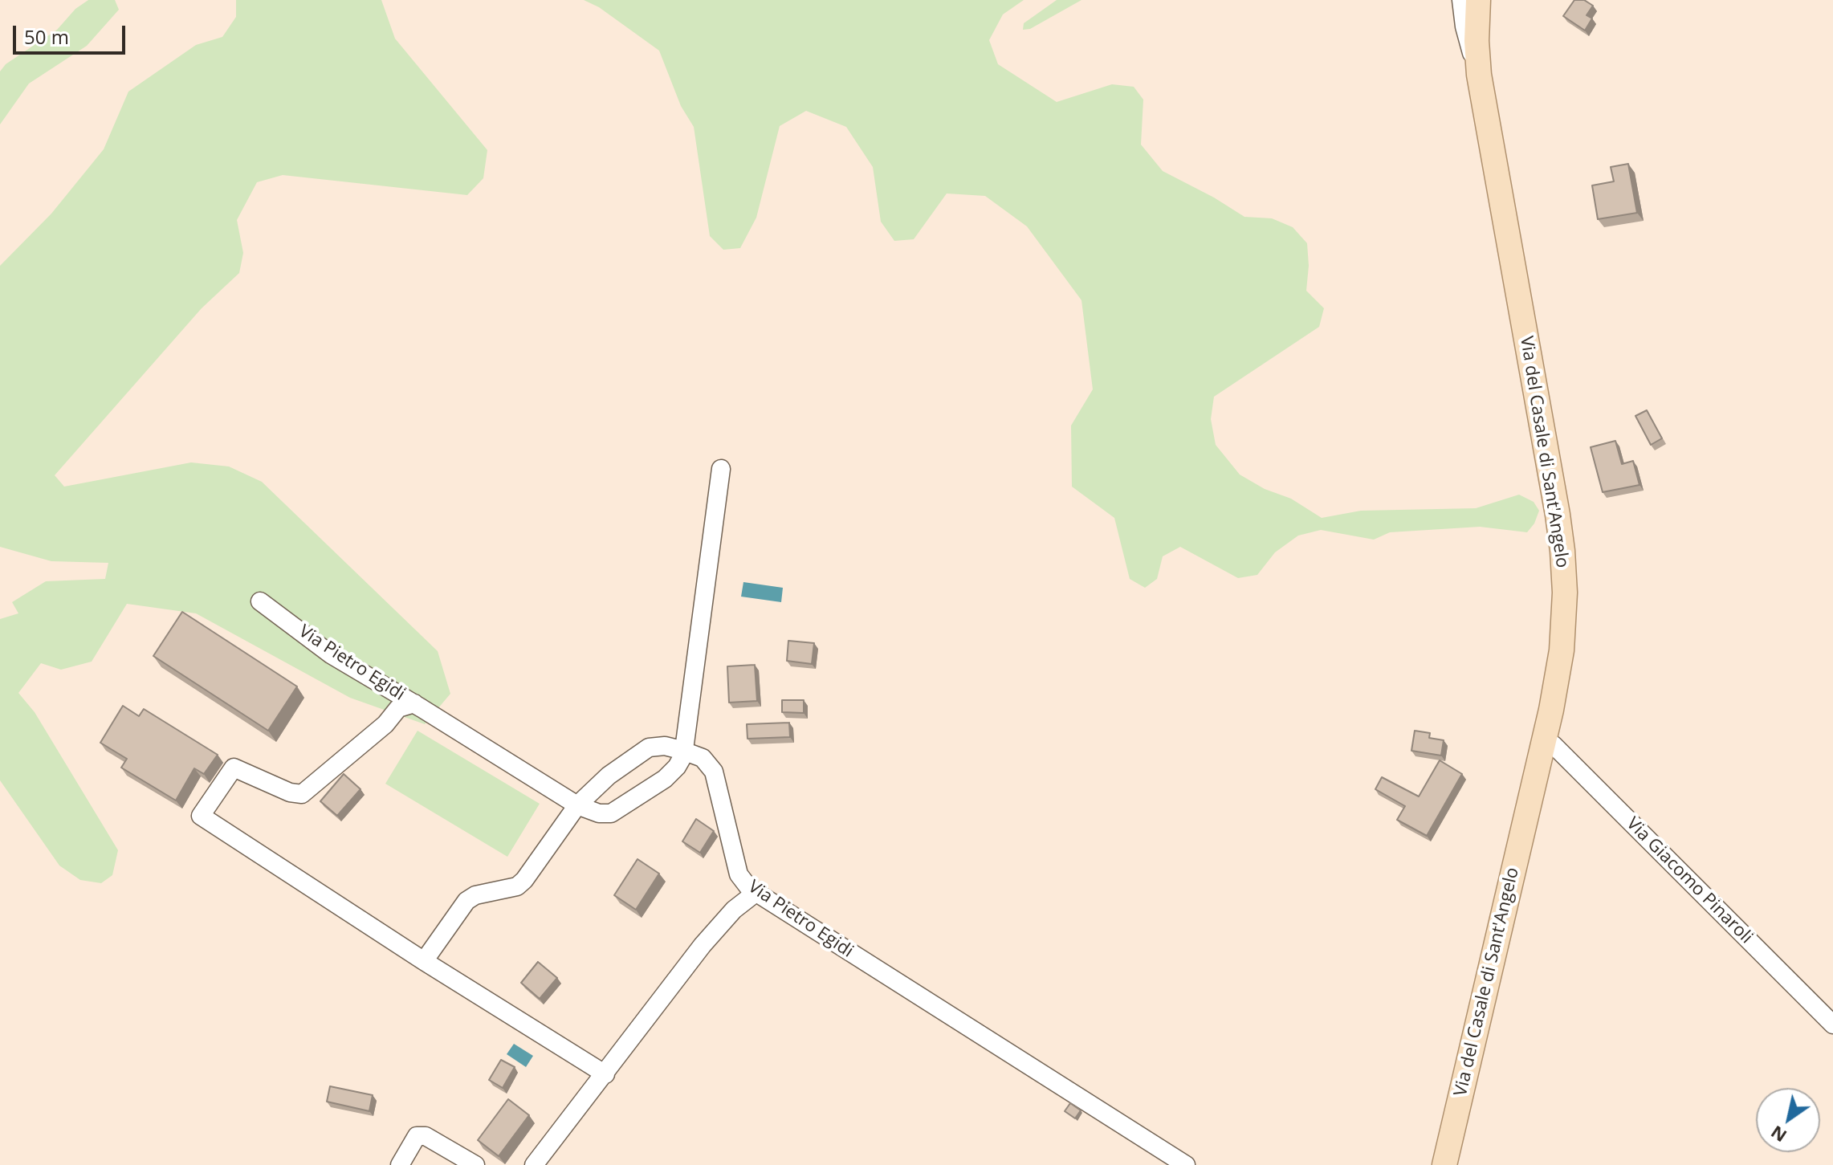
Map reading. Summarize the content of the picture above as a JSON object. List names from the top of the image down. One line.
{"streets":{"main road":["Via del Casale di Sant'Angelo"],"street":["Via Pietro Egidi","Via Giacomo Pinaroli"]},"crossings":[["Via del Casale di Sant'Angelo","Via Giacomo Pinaroli"]],"scale_bar":"50 m","north":"bottom left"}
